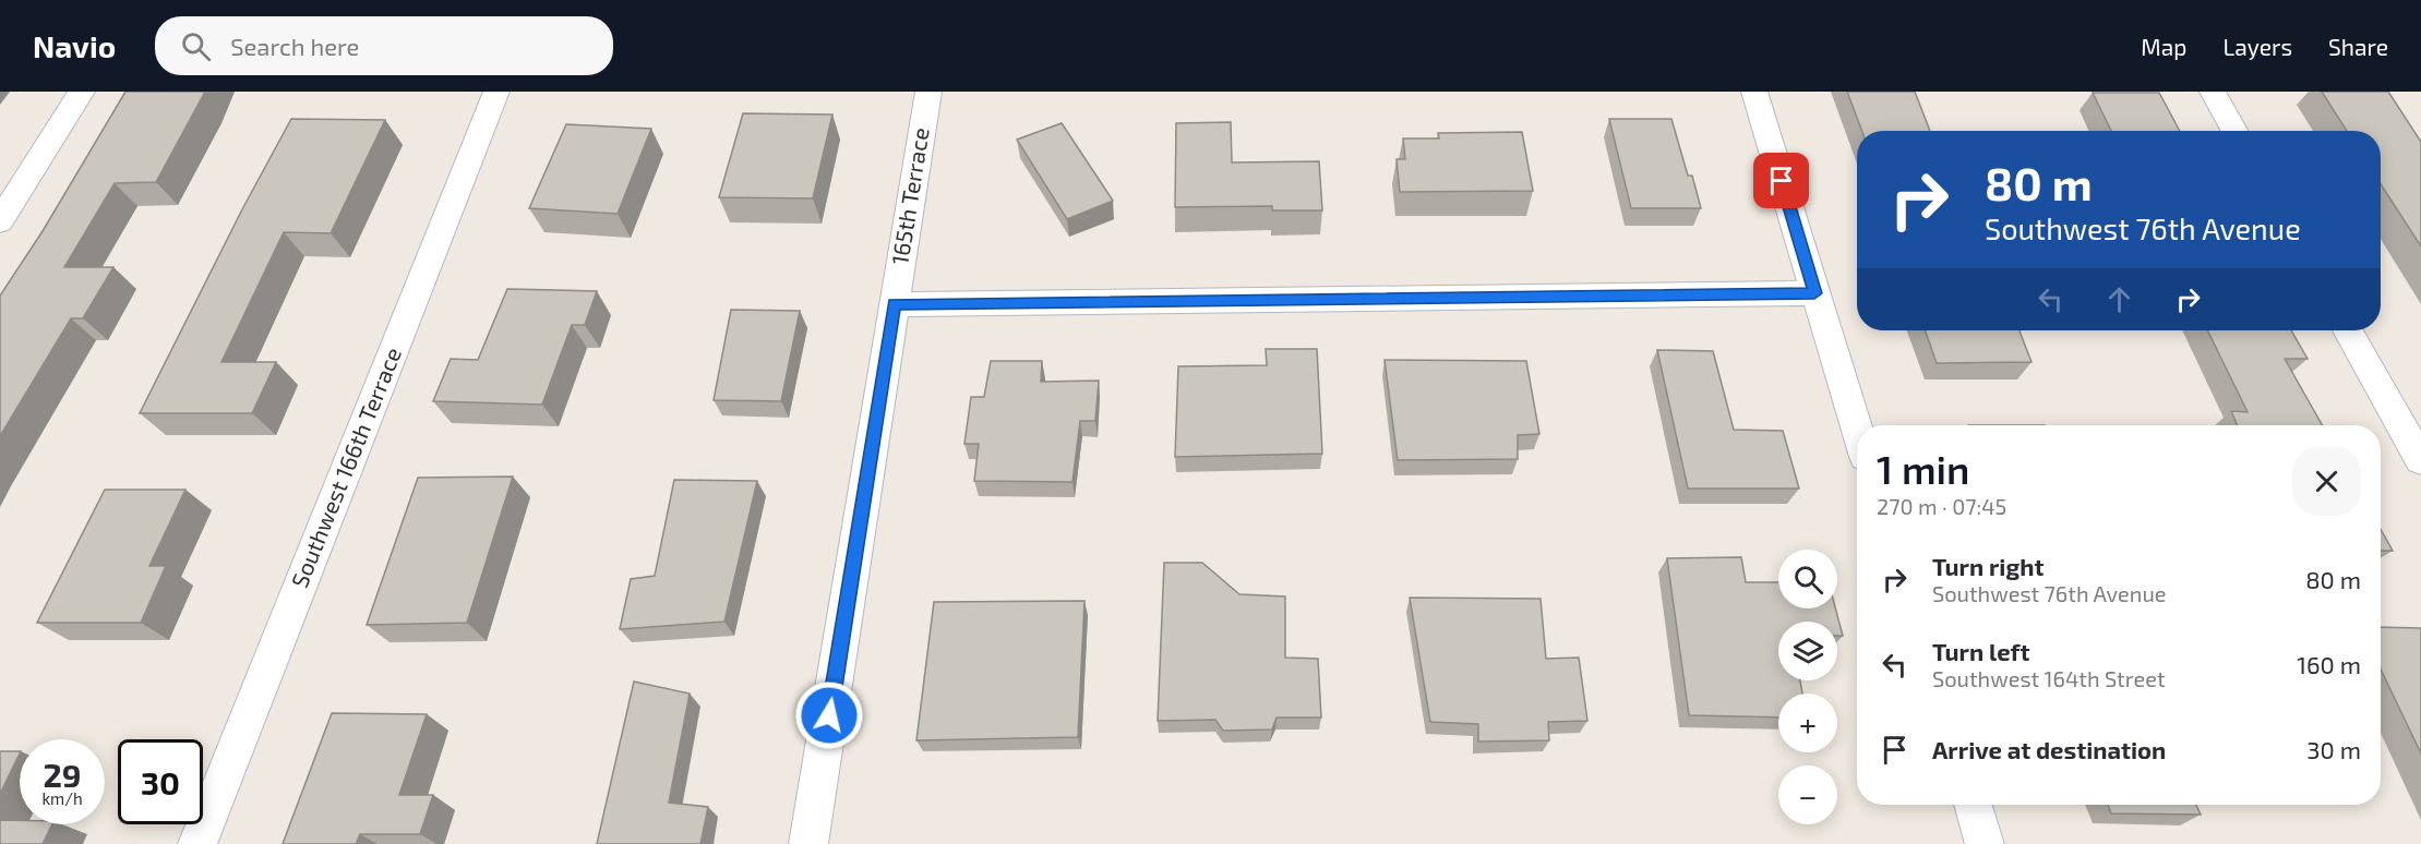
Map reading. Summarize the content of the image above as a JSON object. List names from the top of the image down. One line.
{"streets":{"street":["165th Terrace","Southwest 166th Terrace"]},"page":{"header":"Navio","search":"Search here","nav":["Map","Layers","Share"],"turn":["80 m","Southwest 76th Avenue"],"heading":["1 min","270 m · 07:45"],"list":[{"name":"Turn right","note":"Southwest 76th Avenue","value":"80 m"},{"name":"Turn left","note":"Southwest 164th Street","value":"160 m"},{"name":"Arrive at destination","value":"30 m"}],"map_buttons":["+","−"],"speed":"29 km/h","limit":"30"}}
